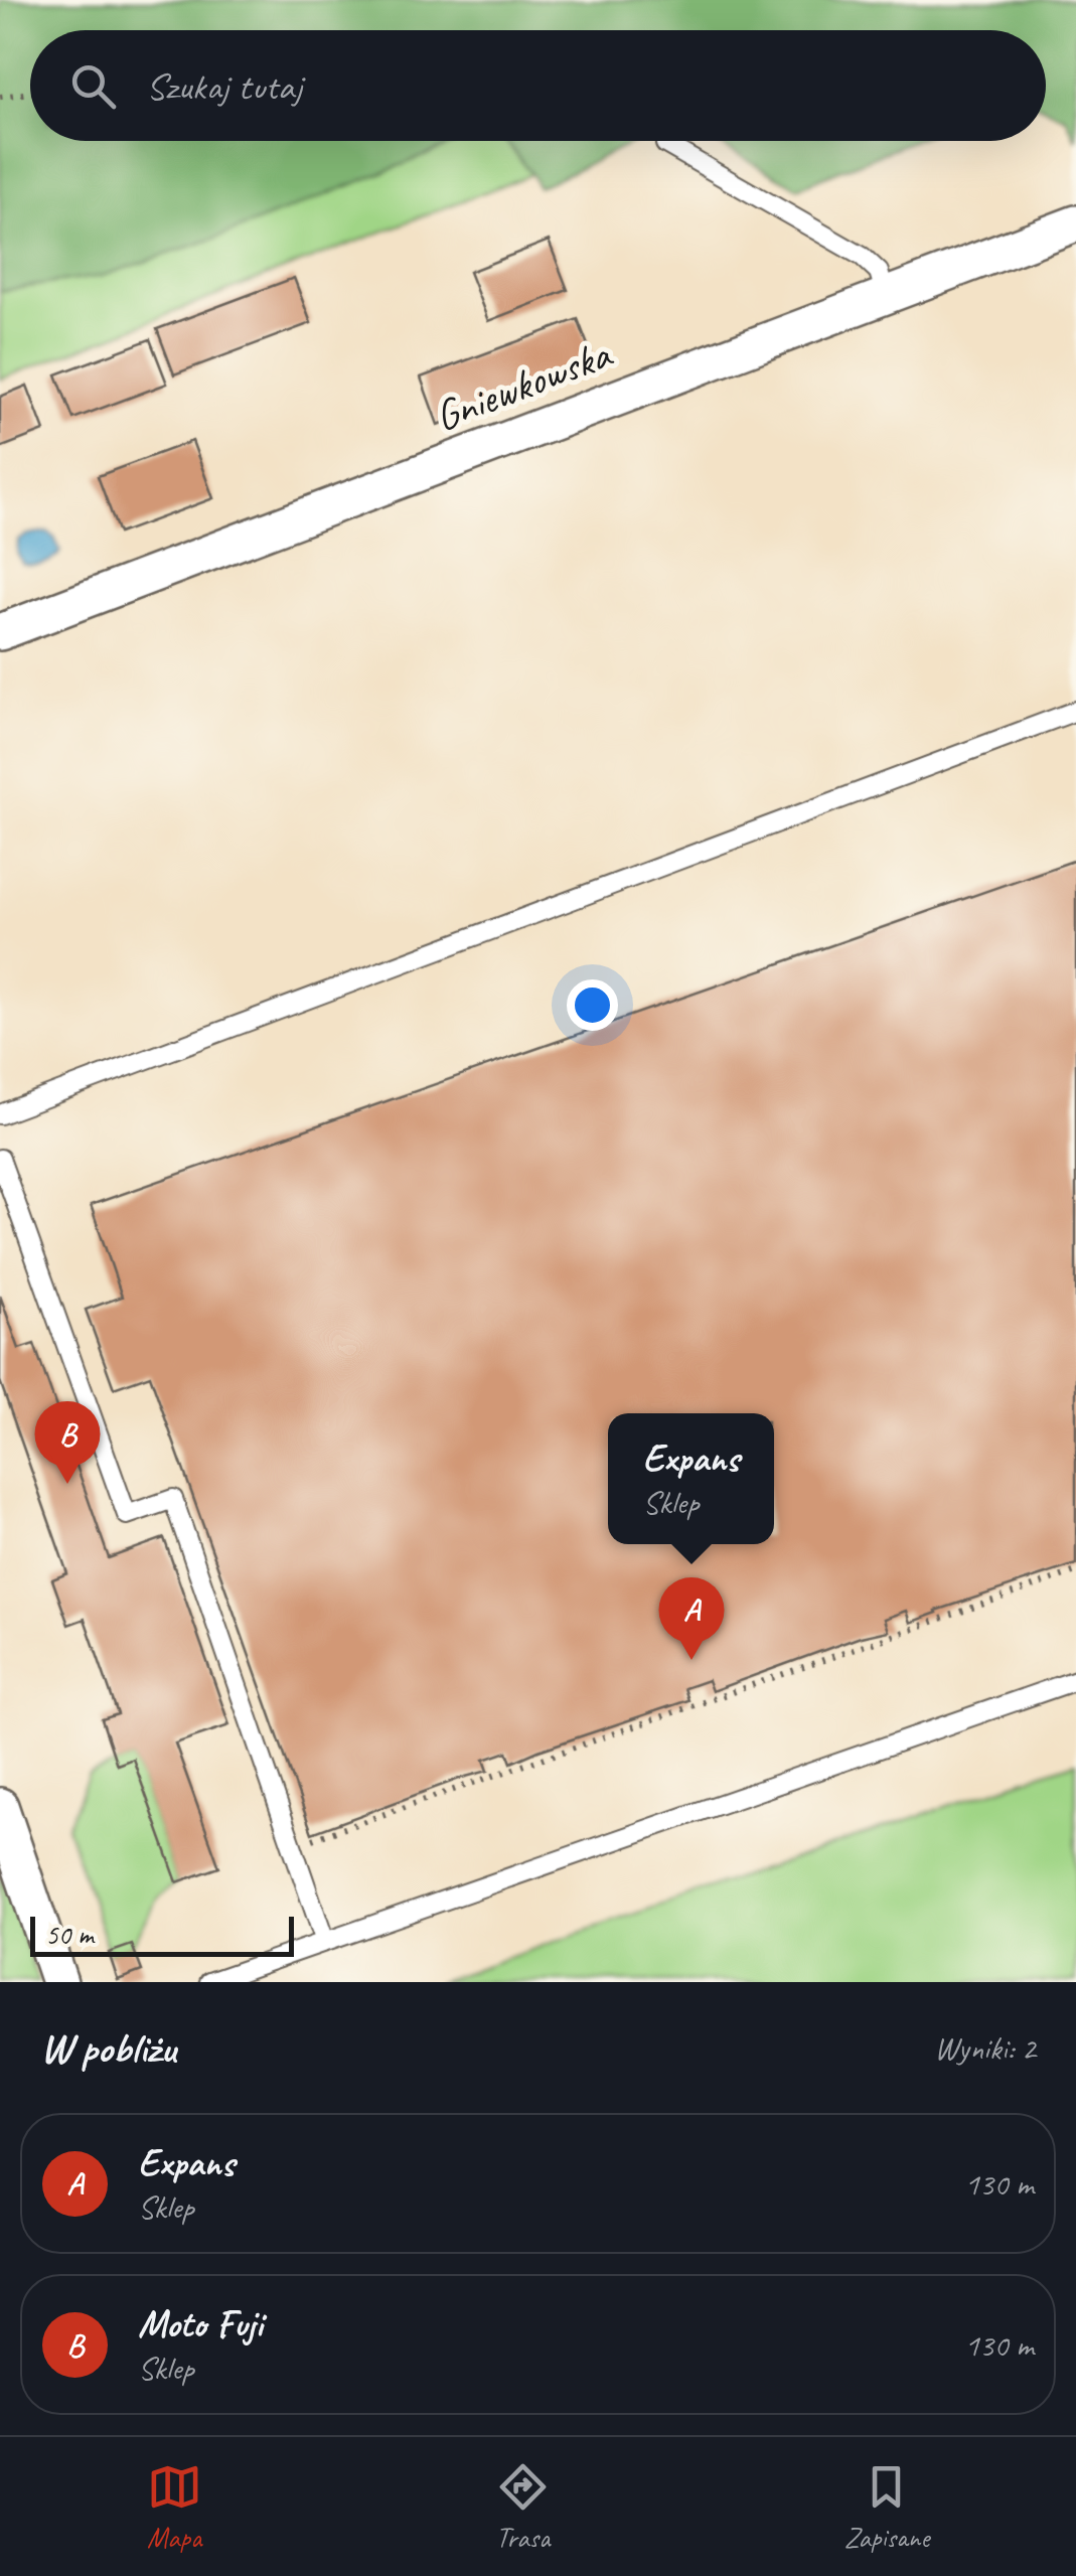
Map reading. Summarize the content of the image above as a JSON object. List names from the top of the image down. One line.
{"streets":{"street":["Gniewkowska"]},"scale_bar":"50 m","page":{"search":"Szukaj tutaj","pins":["B","A"],"popup":["Expans","Sklep"],"scale":"50 m","heading":["W pobliżu","Wyniki: 2"],"list":[{"mark":"A","name":"Expans","note":"Sklep","value":"130 m"},{"mark":"B","name":"Moto Fuji","note":"Sklep","value":"130 m"}],"nav":["Mapa","Trasa","Zapisane"]}}
